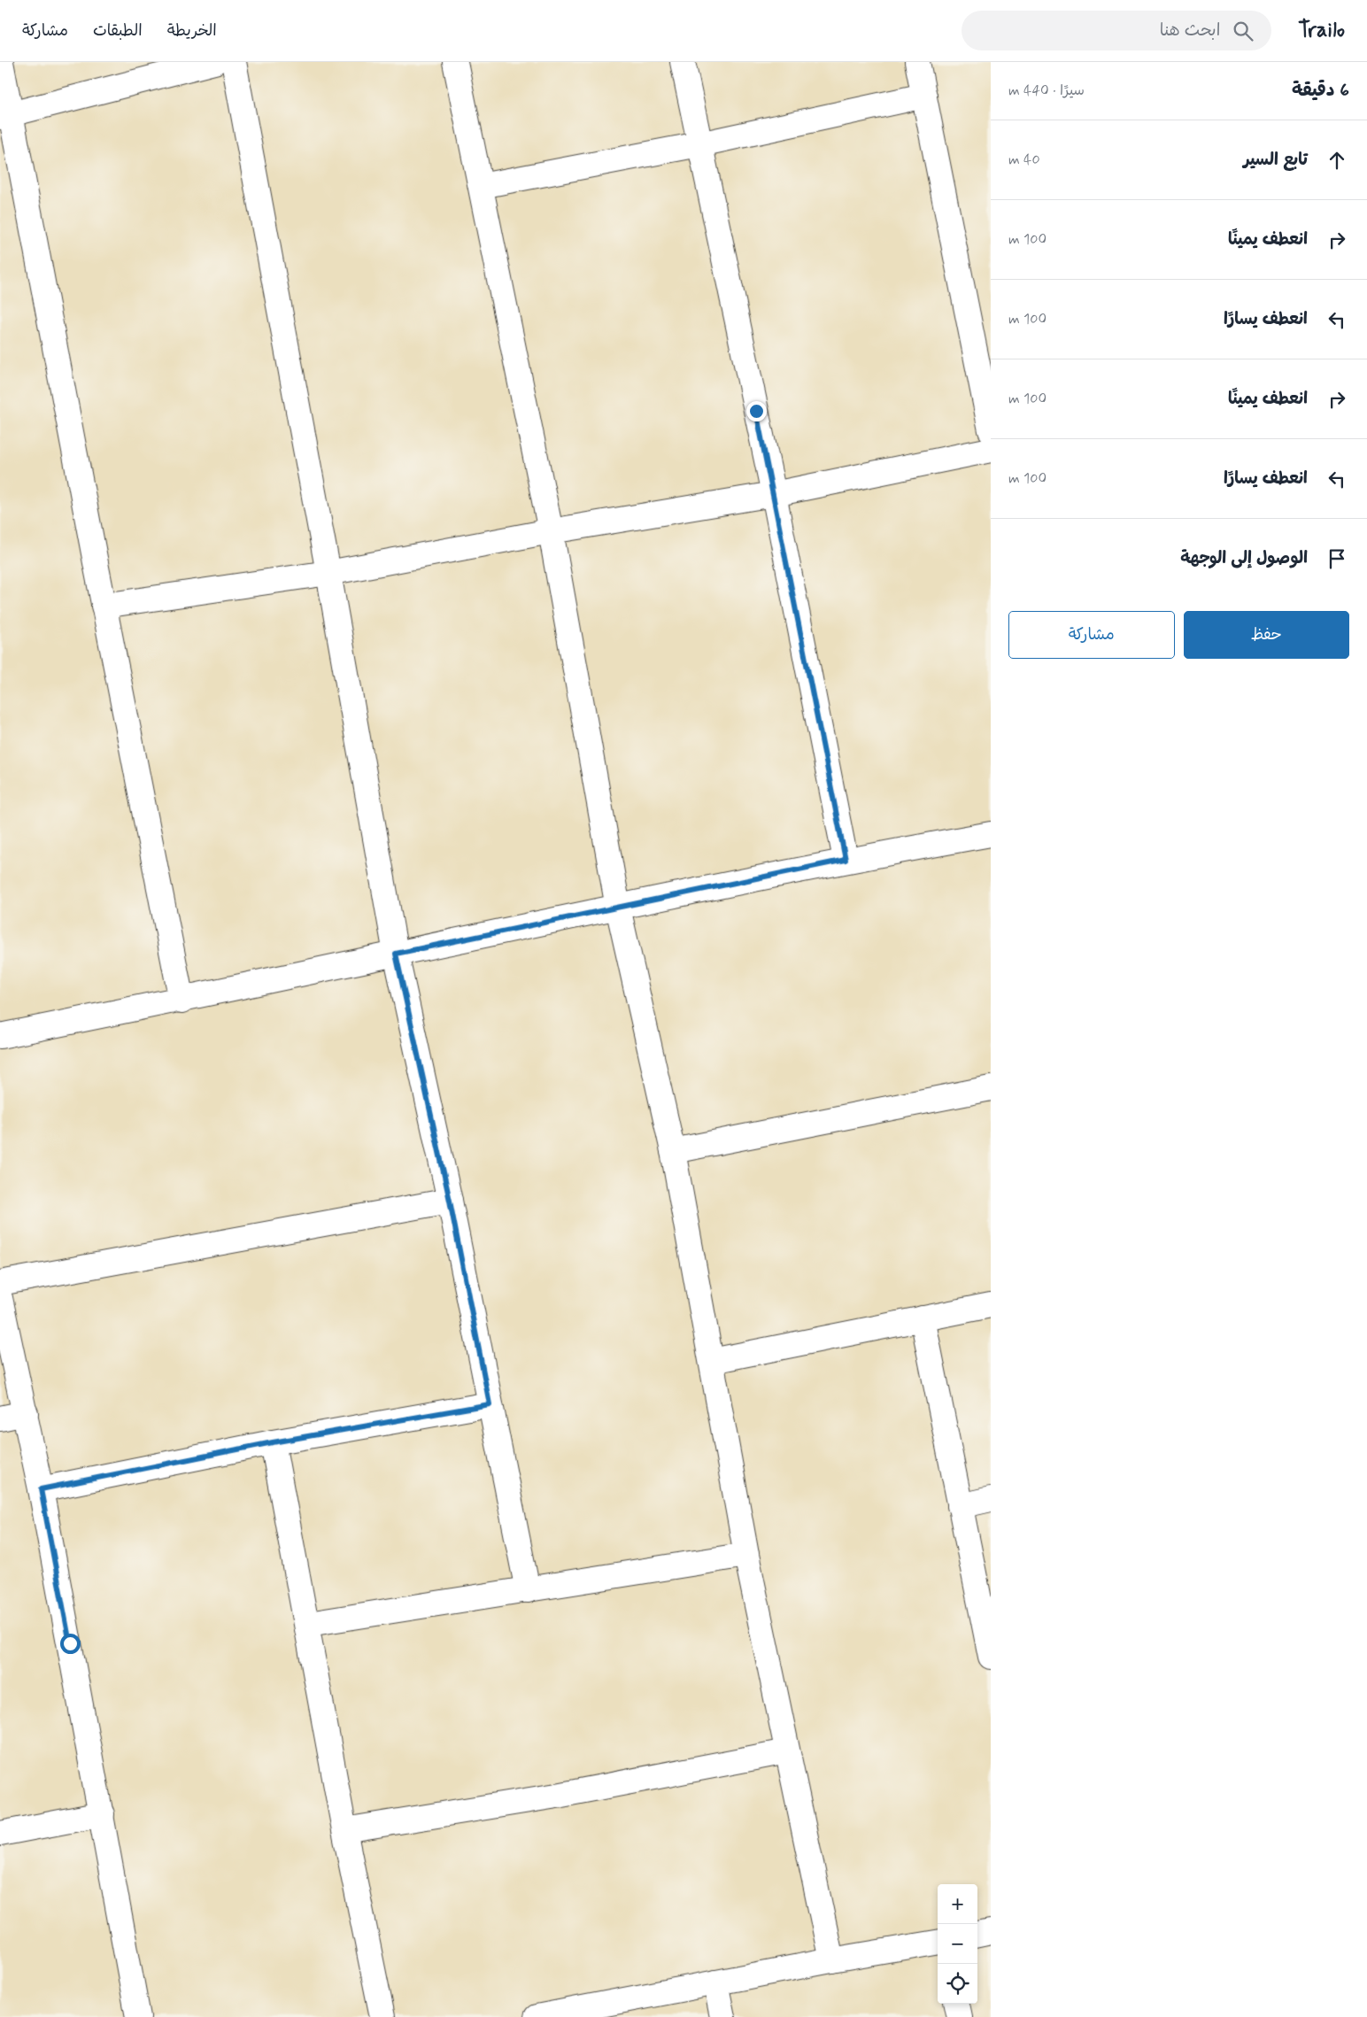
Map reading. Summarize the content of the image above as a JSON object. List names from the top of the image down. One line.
{"page":{"header":"Trailo","search":"ابحث هنا","nav":["الخريطة","الطبقات","مشاركة"],"heading":["6 دقيقة","سيرًا · 440 m"],"list":[["تابع السير","40 m"],["انعطف يمينًا","100 m"],["انعطف يسارًا","100 m"],["انعطف يمينًا","100 m"],["انعطف يسارًا","100 m"],"الوصول إلى الوجهة"],"buttons":["حفظ","مشاركة"],"map_buttons":["+","−"]}}
